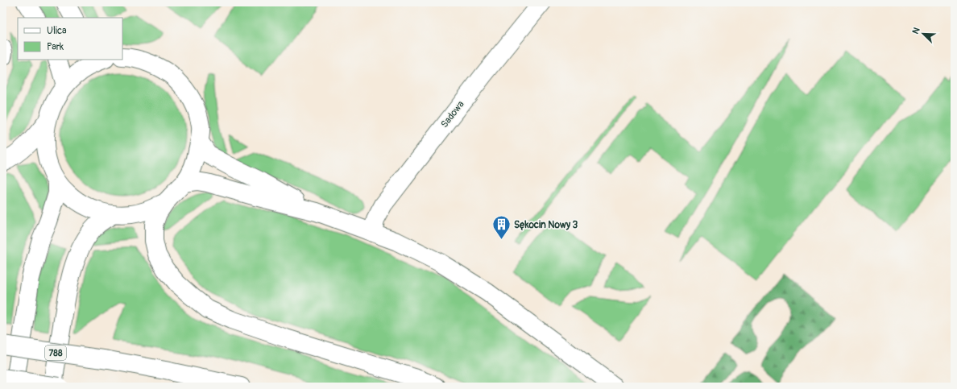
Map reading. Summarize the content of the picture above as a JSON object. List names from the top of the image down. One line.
{"streets":{"main road":["Sadowa","788"]},"places":{"building":["Sękocin Nowy 3"]},"legend":["Ulica","Park"],"north":"top left"}
